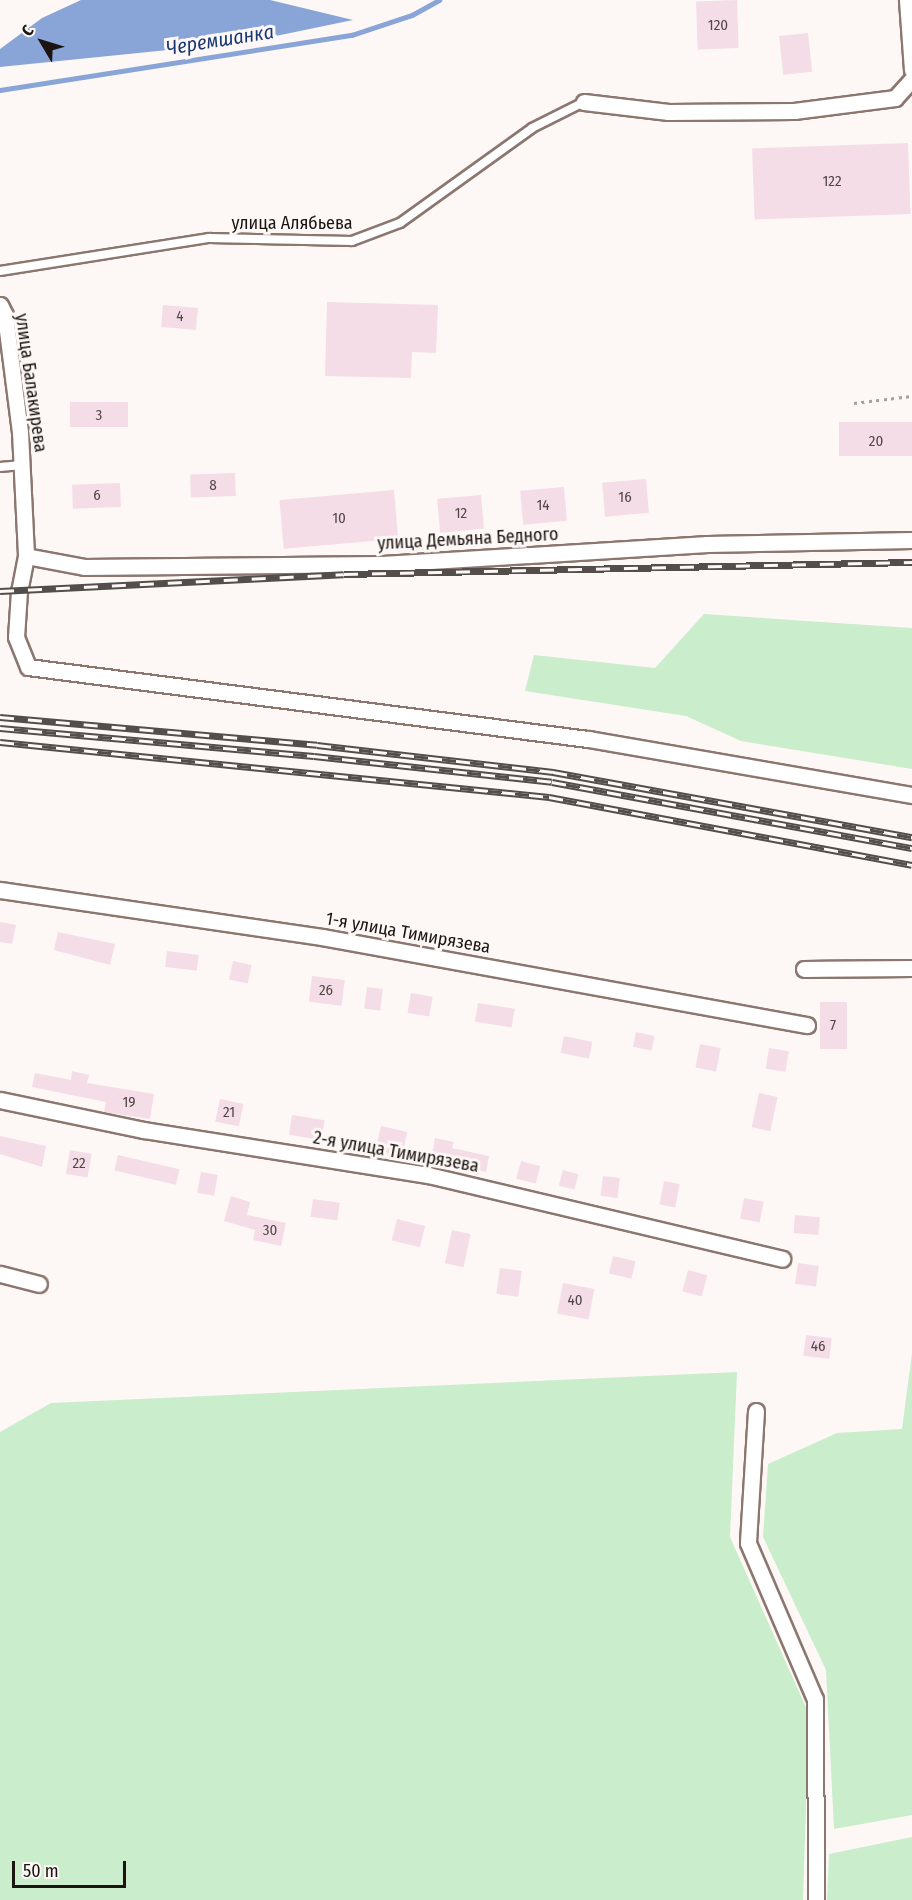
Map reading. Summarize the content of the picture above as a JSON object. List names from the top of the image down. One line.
{"streets":{"street":["улица Балакирева","улица Демьяна Бедного","1-я улица Тимирязева","2-я улица Тимирязева"],"lane":["улица Алябьева"]},"crossings":[["улица Балакирева","улица Демьяна Бедного"]],"water":["Черемшанка"],"house_numbers":["120","122","4","3","20","8","6","16","14","12","10","26","7","19","21","22","30","40","46"],"scale_bar":"50 m","north":"top left"}
